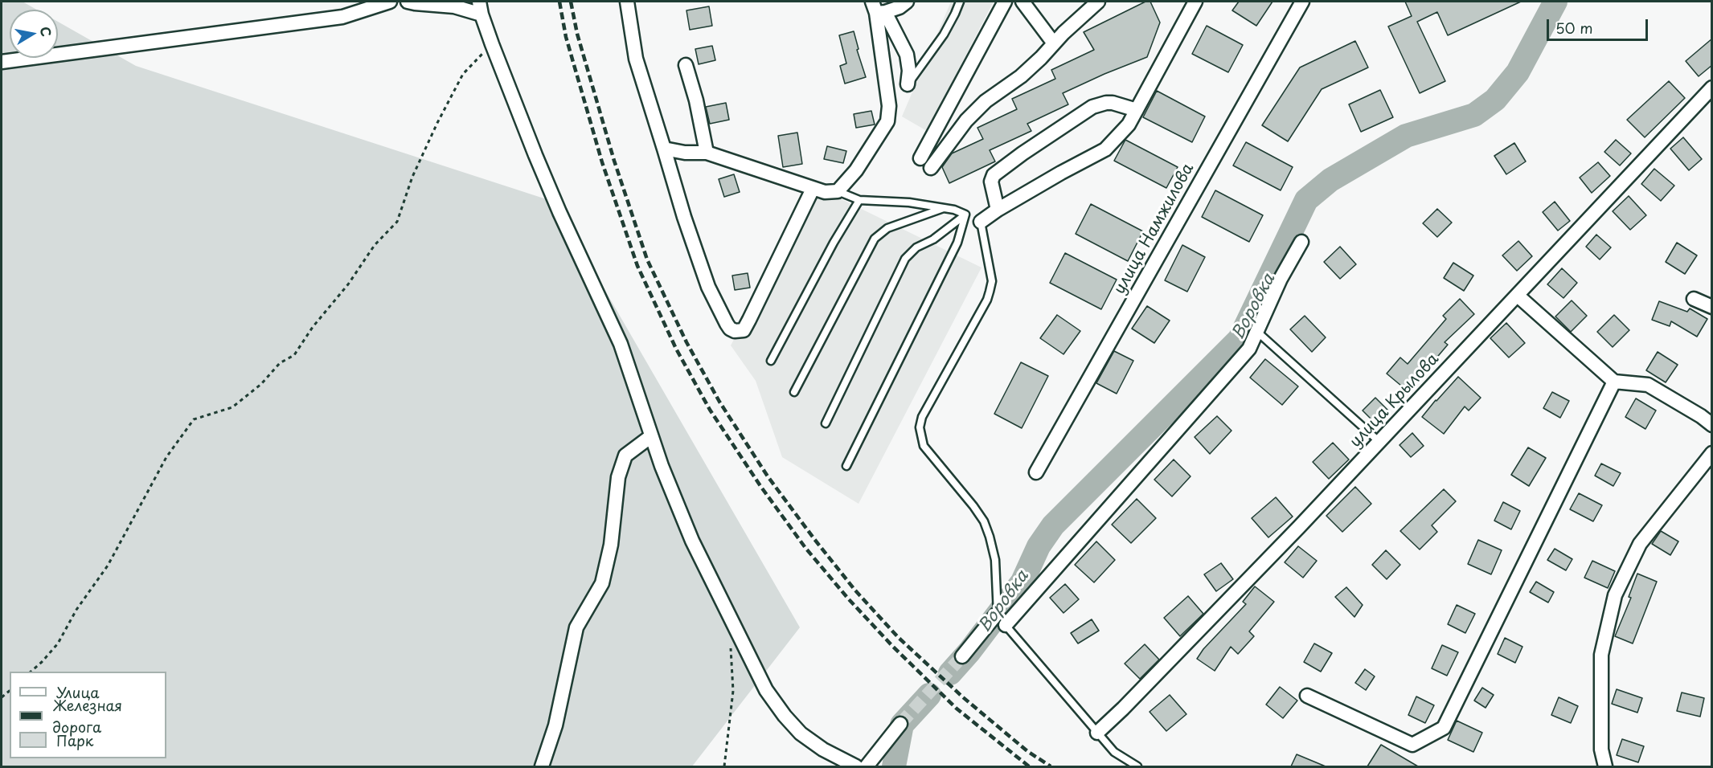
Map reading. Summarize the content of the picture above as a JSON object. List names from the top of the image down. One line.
{"streets":{"street":["улица Намжилова","улица Крылова"]},"water":["Воровка"],"legend":["Улица","Железная дорога","Парк"],"scale_bar":"50 m","north":"right"}
